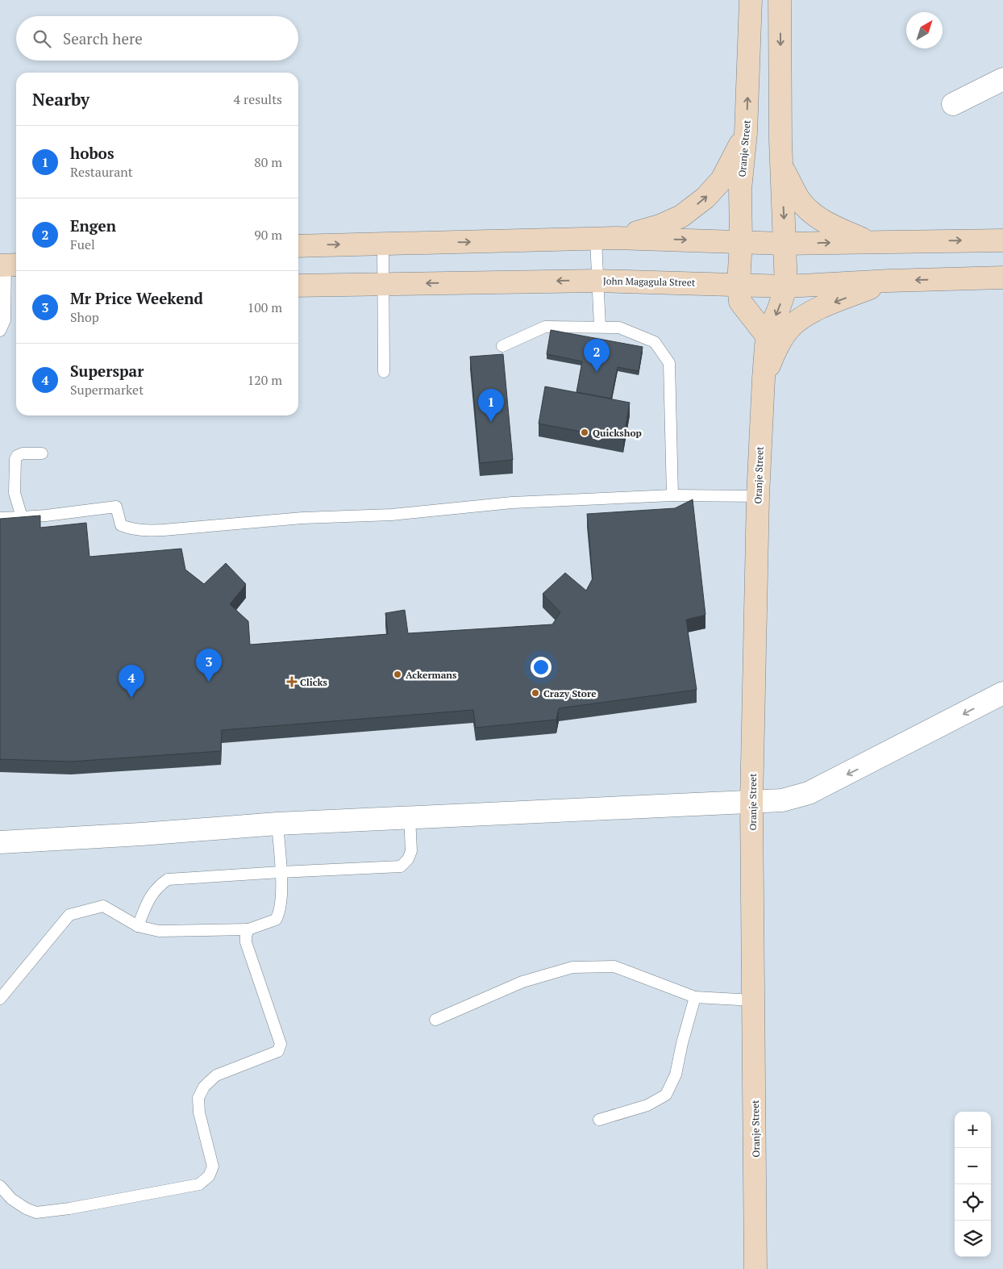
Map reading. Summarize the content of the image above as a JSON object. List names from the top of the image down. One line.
{"streets":{"street":["Oranje Street","John Magagula Street"]},"crossings":[["Oranje Street","John Magagula Street"]],"places":{"other":["Quickshop","Ackermans","Crazy Store"],"health":["Clicks"]},"north":"top right","page":{"search":"Search here","heading":["Nearby","4 results"],"list":[{"mark":"1","name":"hobos","note":"Restaurant","value":"80 m"},{"mark":"2","name":"Engen","note":"Fuel","value":"90 m"},{"mark":"3","name":"Mr Price Weekend","note":"Shop","value":"100 m"},{"mark":"4","name":"Superspar","note":"Supermarket","value":"120 m"}],"pins":["2","1","3","4"],"map_buttons":["+","−"]}}
